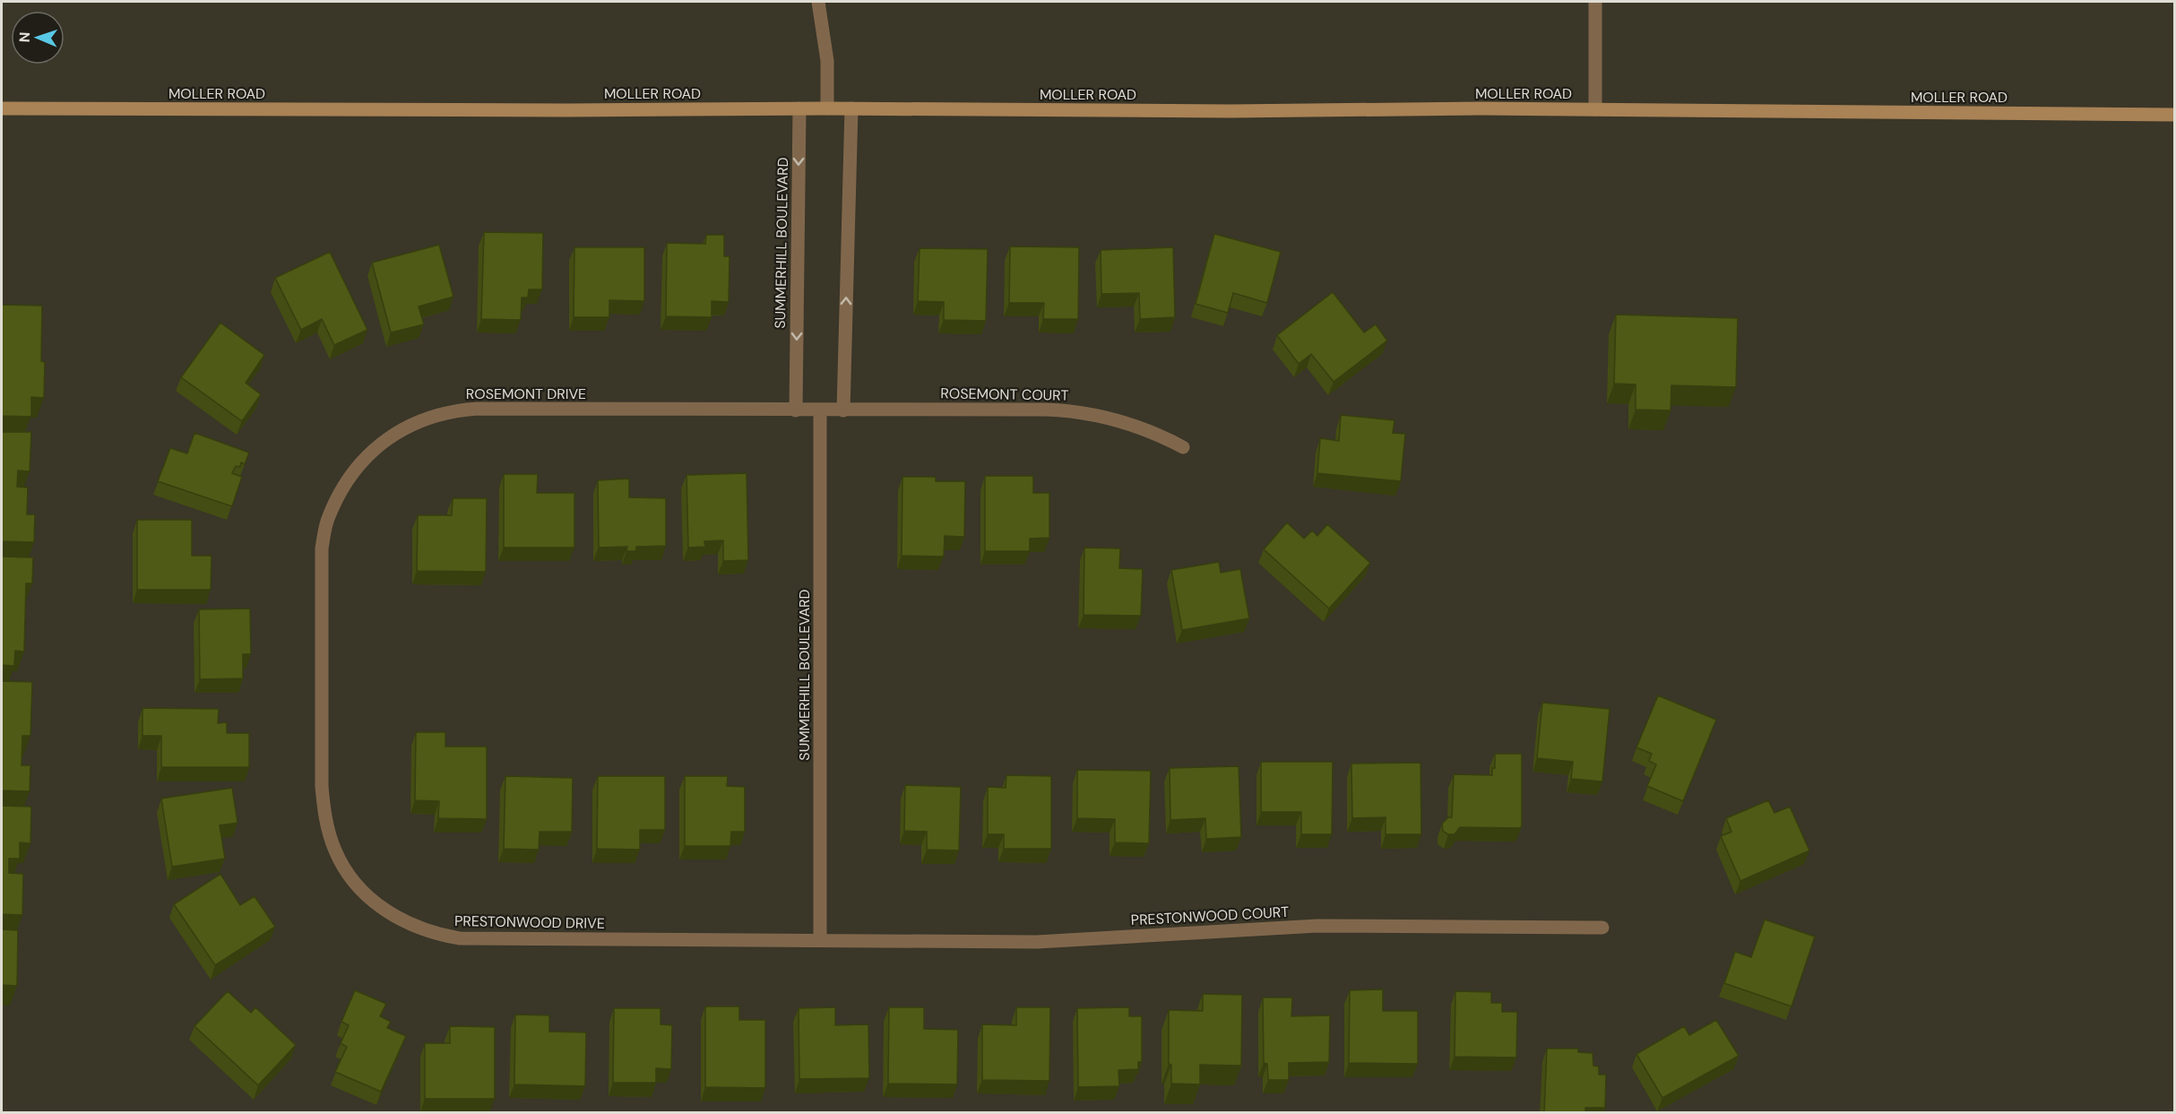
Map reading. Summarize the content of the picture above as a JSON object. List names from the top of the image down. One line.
{"streets":{"street":["MOLLER ROAD","SUMMERHILL BOULEVARD","ROSEMONT DRIVE","ROSEMONT COURT","PRESTONWOOD COURT","PRESTONWOOD DRIVE"]},"crossings":[["MOLLER ROAD","SUMMERHILL BOULEVARD"],["SUMMERHILL BOULEVARD","ROSEMONT DRIVE"],["SUMMERHILL BOULEVARD","ROSEMONT COURT"],["SUMMERHILL BOULEVARD","PRESTONWOOD COURT"],["SUMMERHILL BOULEVARD","PRESTONWOOD DRIVE"],["ROSEMONT DRIVE","ROSEMONT COURT"],["ROSEMONT DRIVE","PRESTONWOOD DRIVE"],["PRESTONWOOD COURT","PRESTONWOOD DRIVE"]],"north":"left"}
